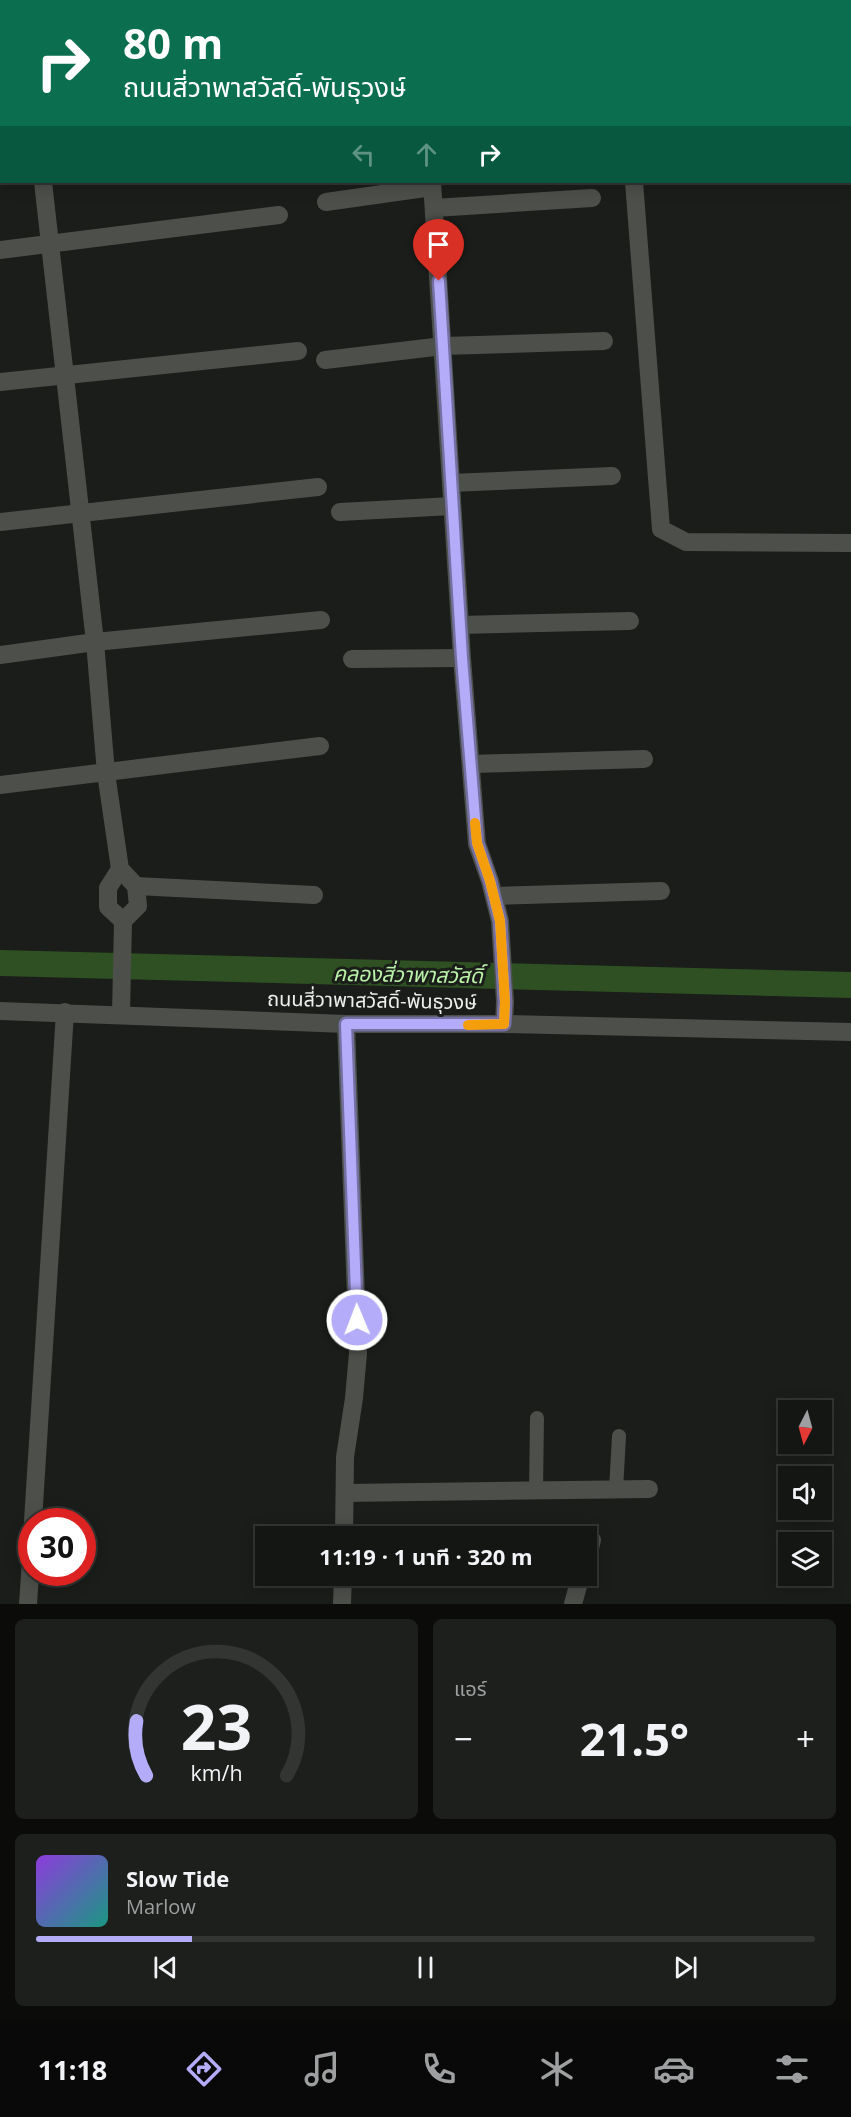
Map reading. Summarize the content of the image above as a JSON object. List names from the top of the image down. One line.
{"streets":{"street":["ถนนสี่วาพาสวัสดิ์-พันธุวงษ์"]},"water":["คลองสี่วาพาสวัสดิ์"],"north":"bottom","page":{"turn":["80 m","ถนนสี่วาพาสวัสดิ์-พันธุวงษ์"],"limit":"30","trip":"11:19 · 1 นาที · 320 m","tile":"แอร์","heat":["−","21.5°","+"],"song":["Slow Tide","Marlow"],"tabs":"11:18","gauge":["23","km/h"]}}
